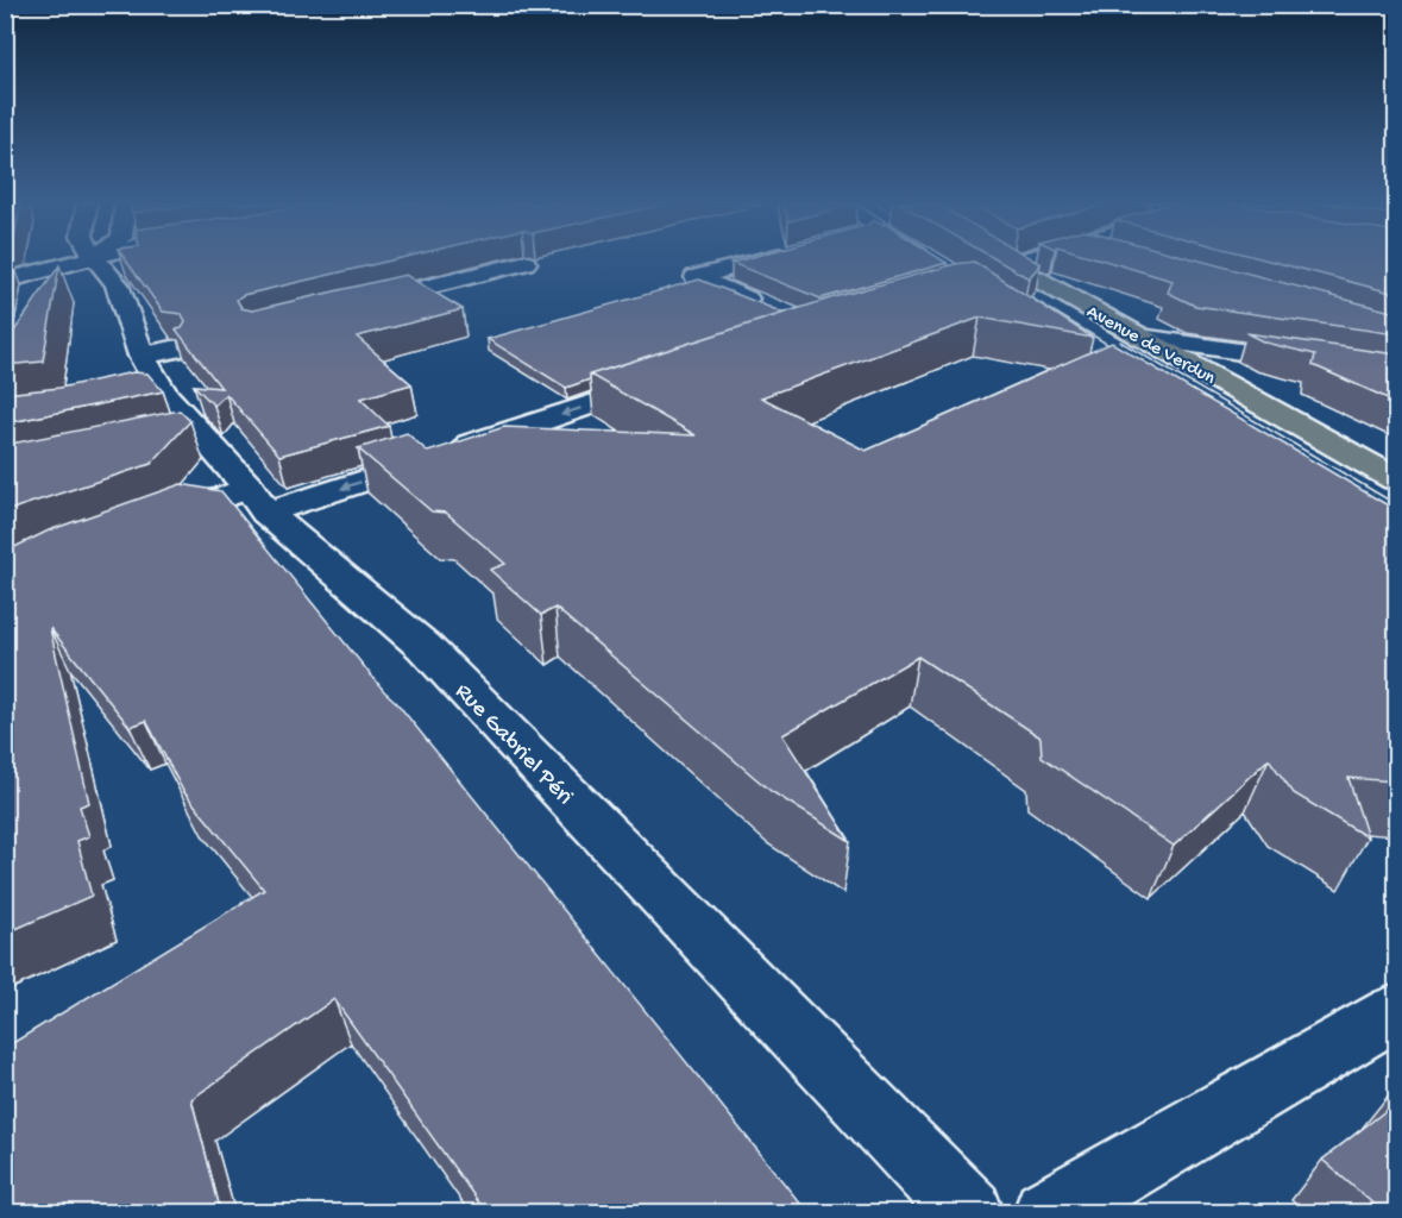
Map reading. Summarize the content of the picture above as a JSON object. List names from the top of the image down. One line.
{"streets":{"main road":["Avenue de Verdun"],"street":["Rue Gabriel Péri"]}}
